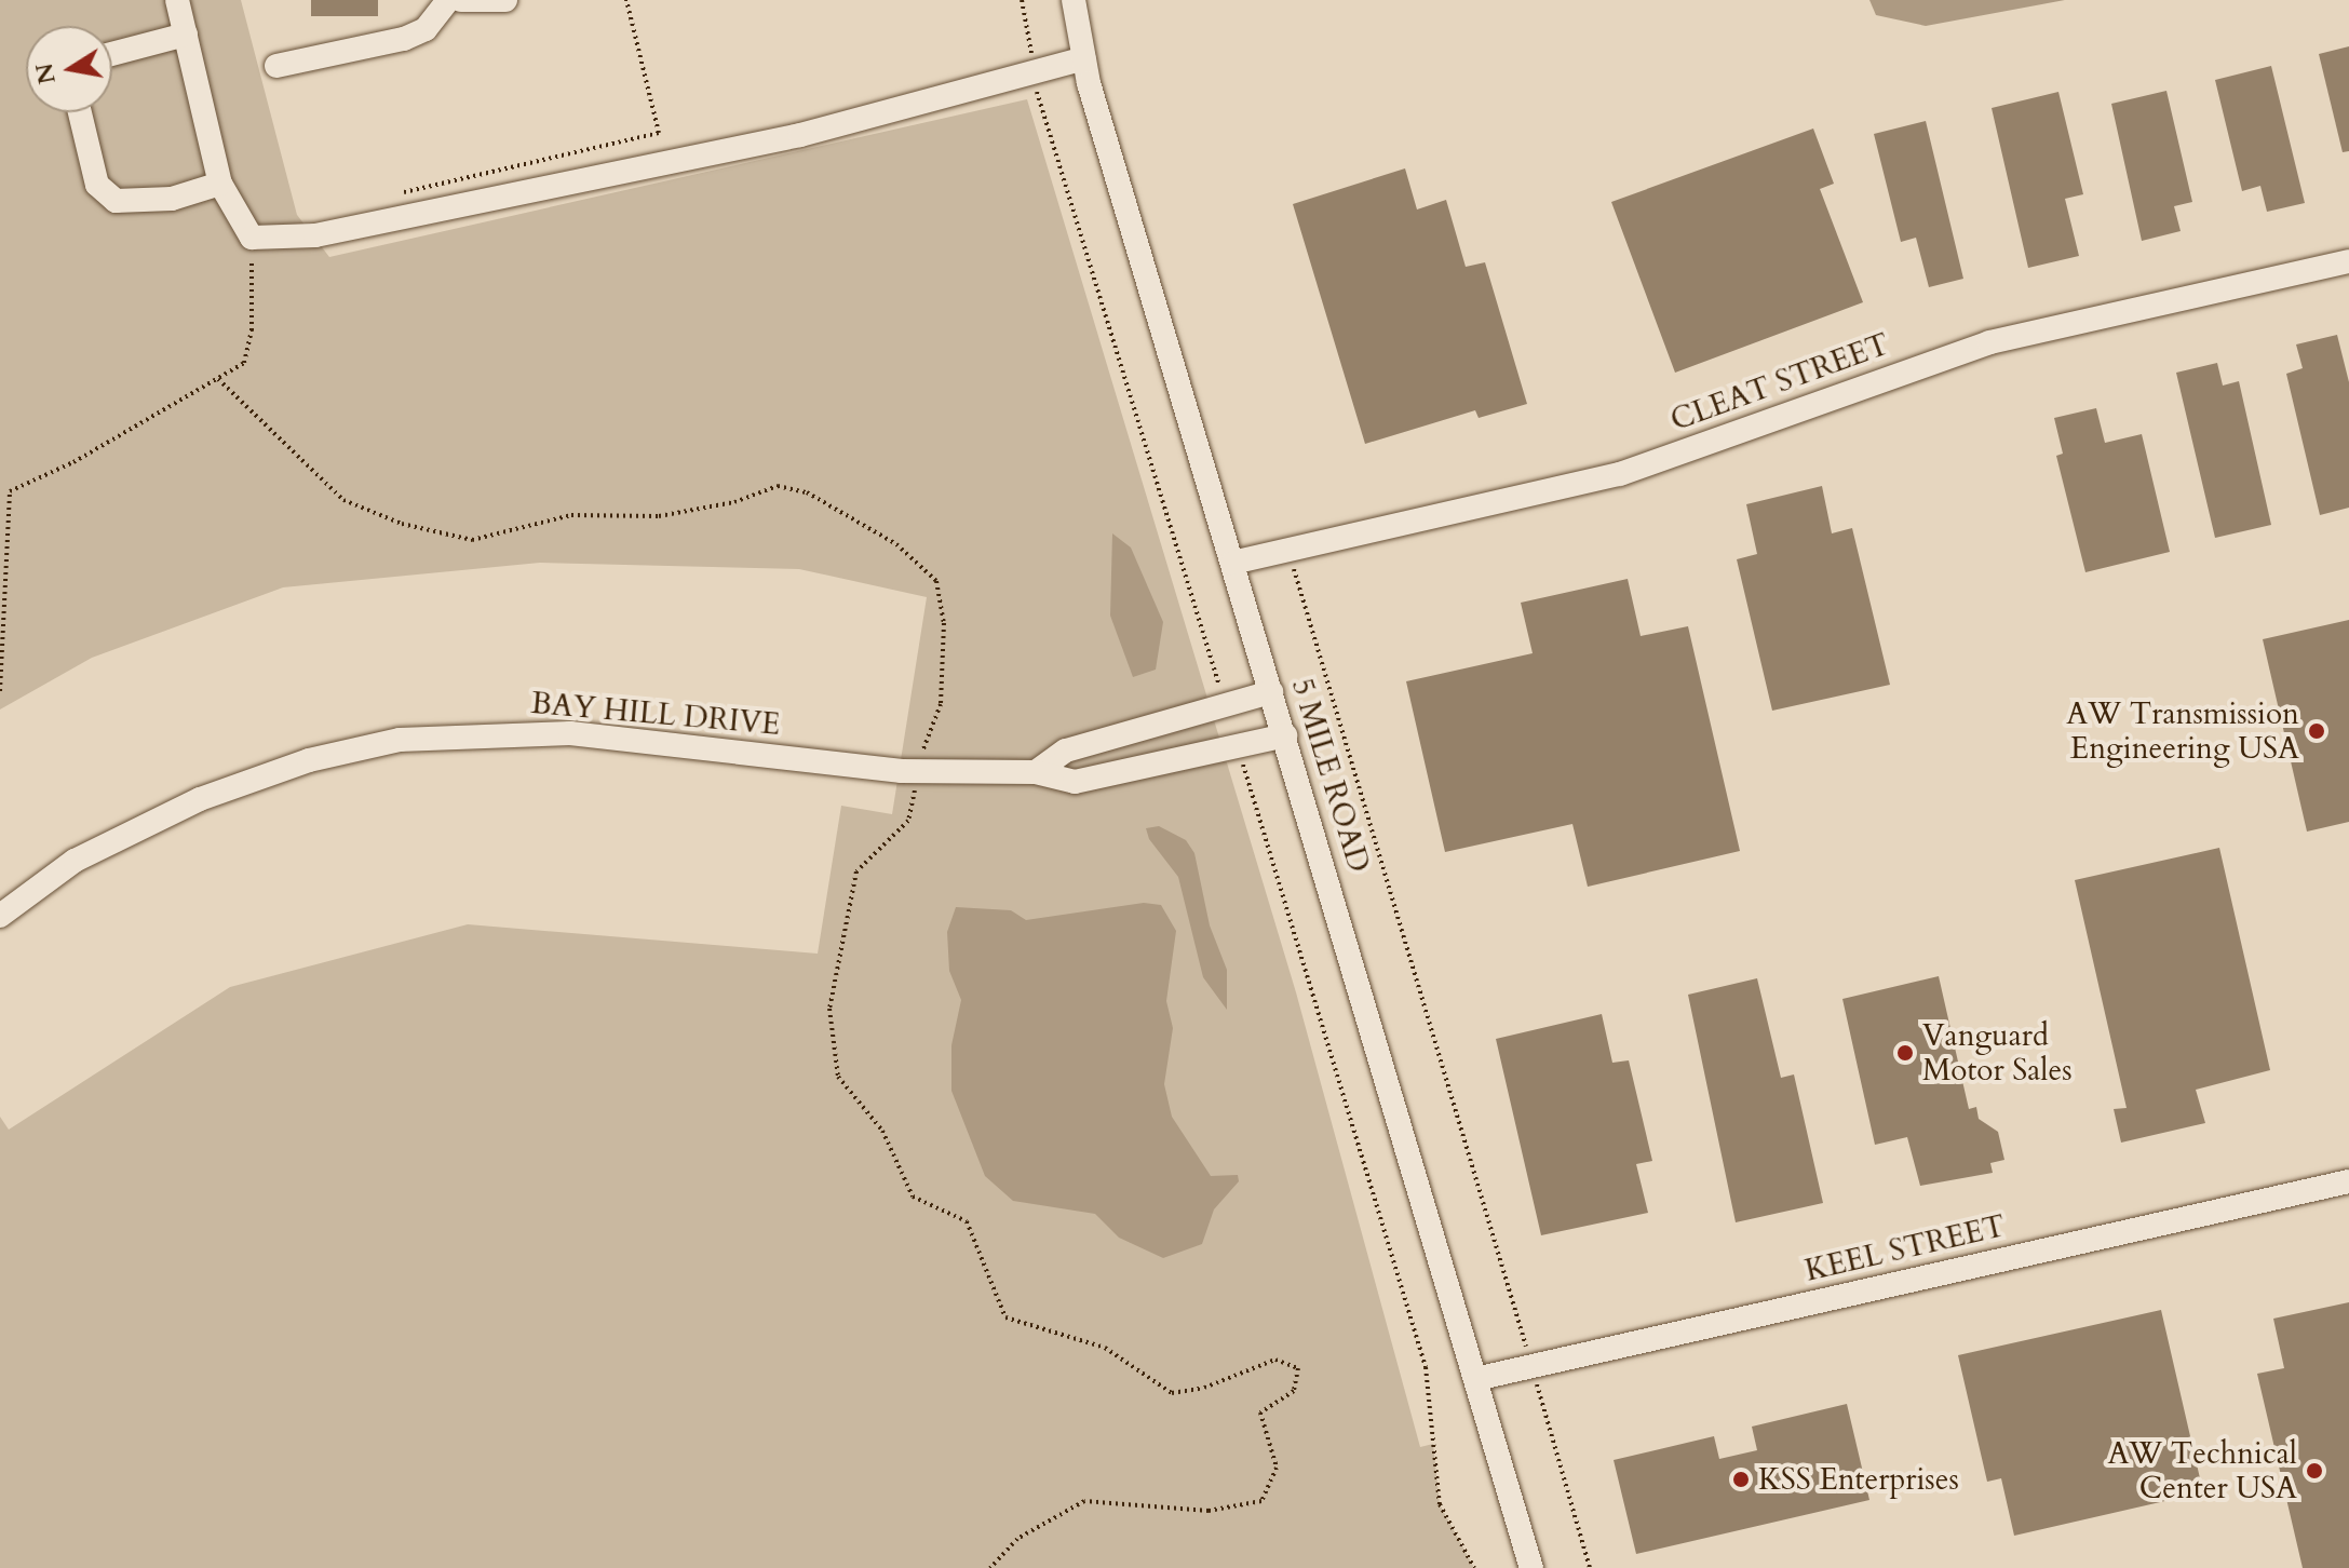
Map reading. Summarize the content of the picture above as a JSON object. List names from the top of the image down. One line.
{"streets":{"street":["CLEAT STREET","BAY HILL DRIVE","5 MILE ROAD","KEEL STREET"]},"crossings":[["CLEAT STREET","5 MILE ROAD"],["BAY HILL DRIVE","5 MILE ROAD"],["5 MILE ROAD","KEEL STREET"]],"places":["AW Transmission Engineering USA","Vanguard Motor Sales","AW Technical Center USA","KSS Enterprises"],"north":"left"}
